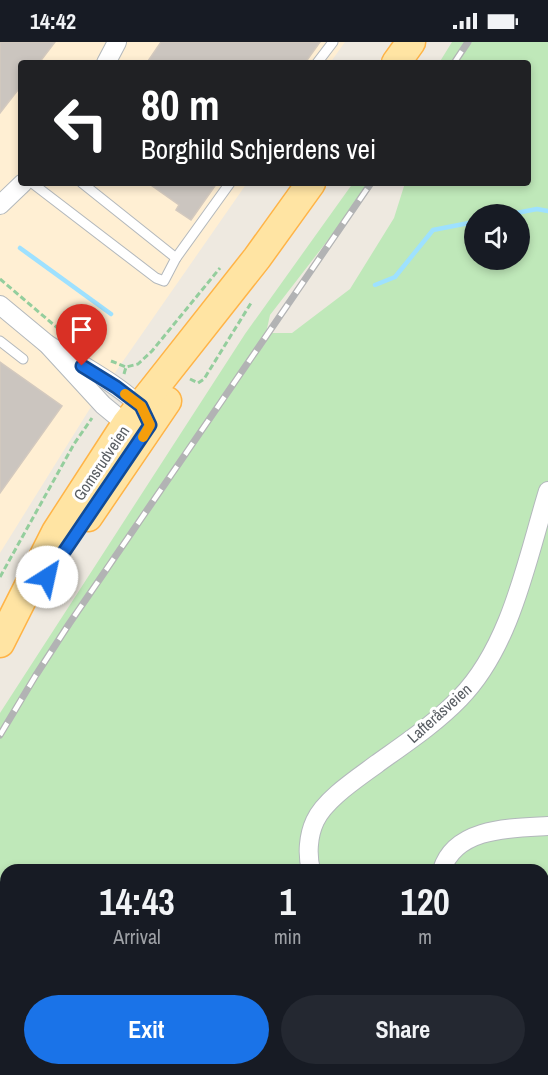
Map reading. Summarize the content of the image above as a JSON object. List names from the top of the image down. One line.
{"streets":{"main road":["Gomsrudveien"],"street":["Lafteråsveien"]},"page":{"status":"14:42","turn":["80 m","Borghild Schjerdens vei"],"eta":["14:43","Arrival","1","min","120","m"],"buttons":["Exit","Share"]}}
